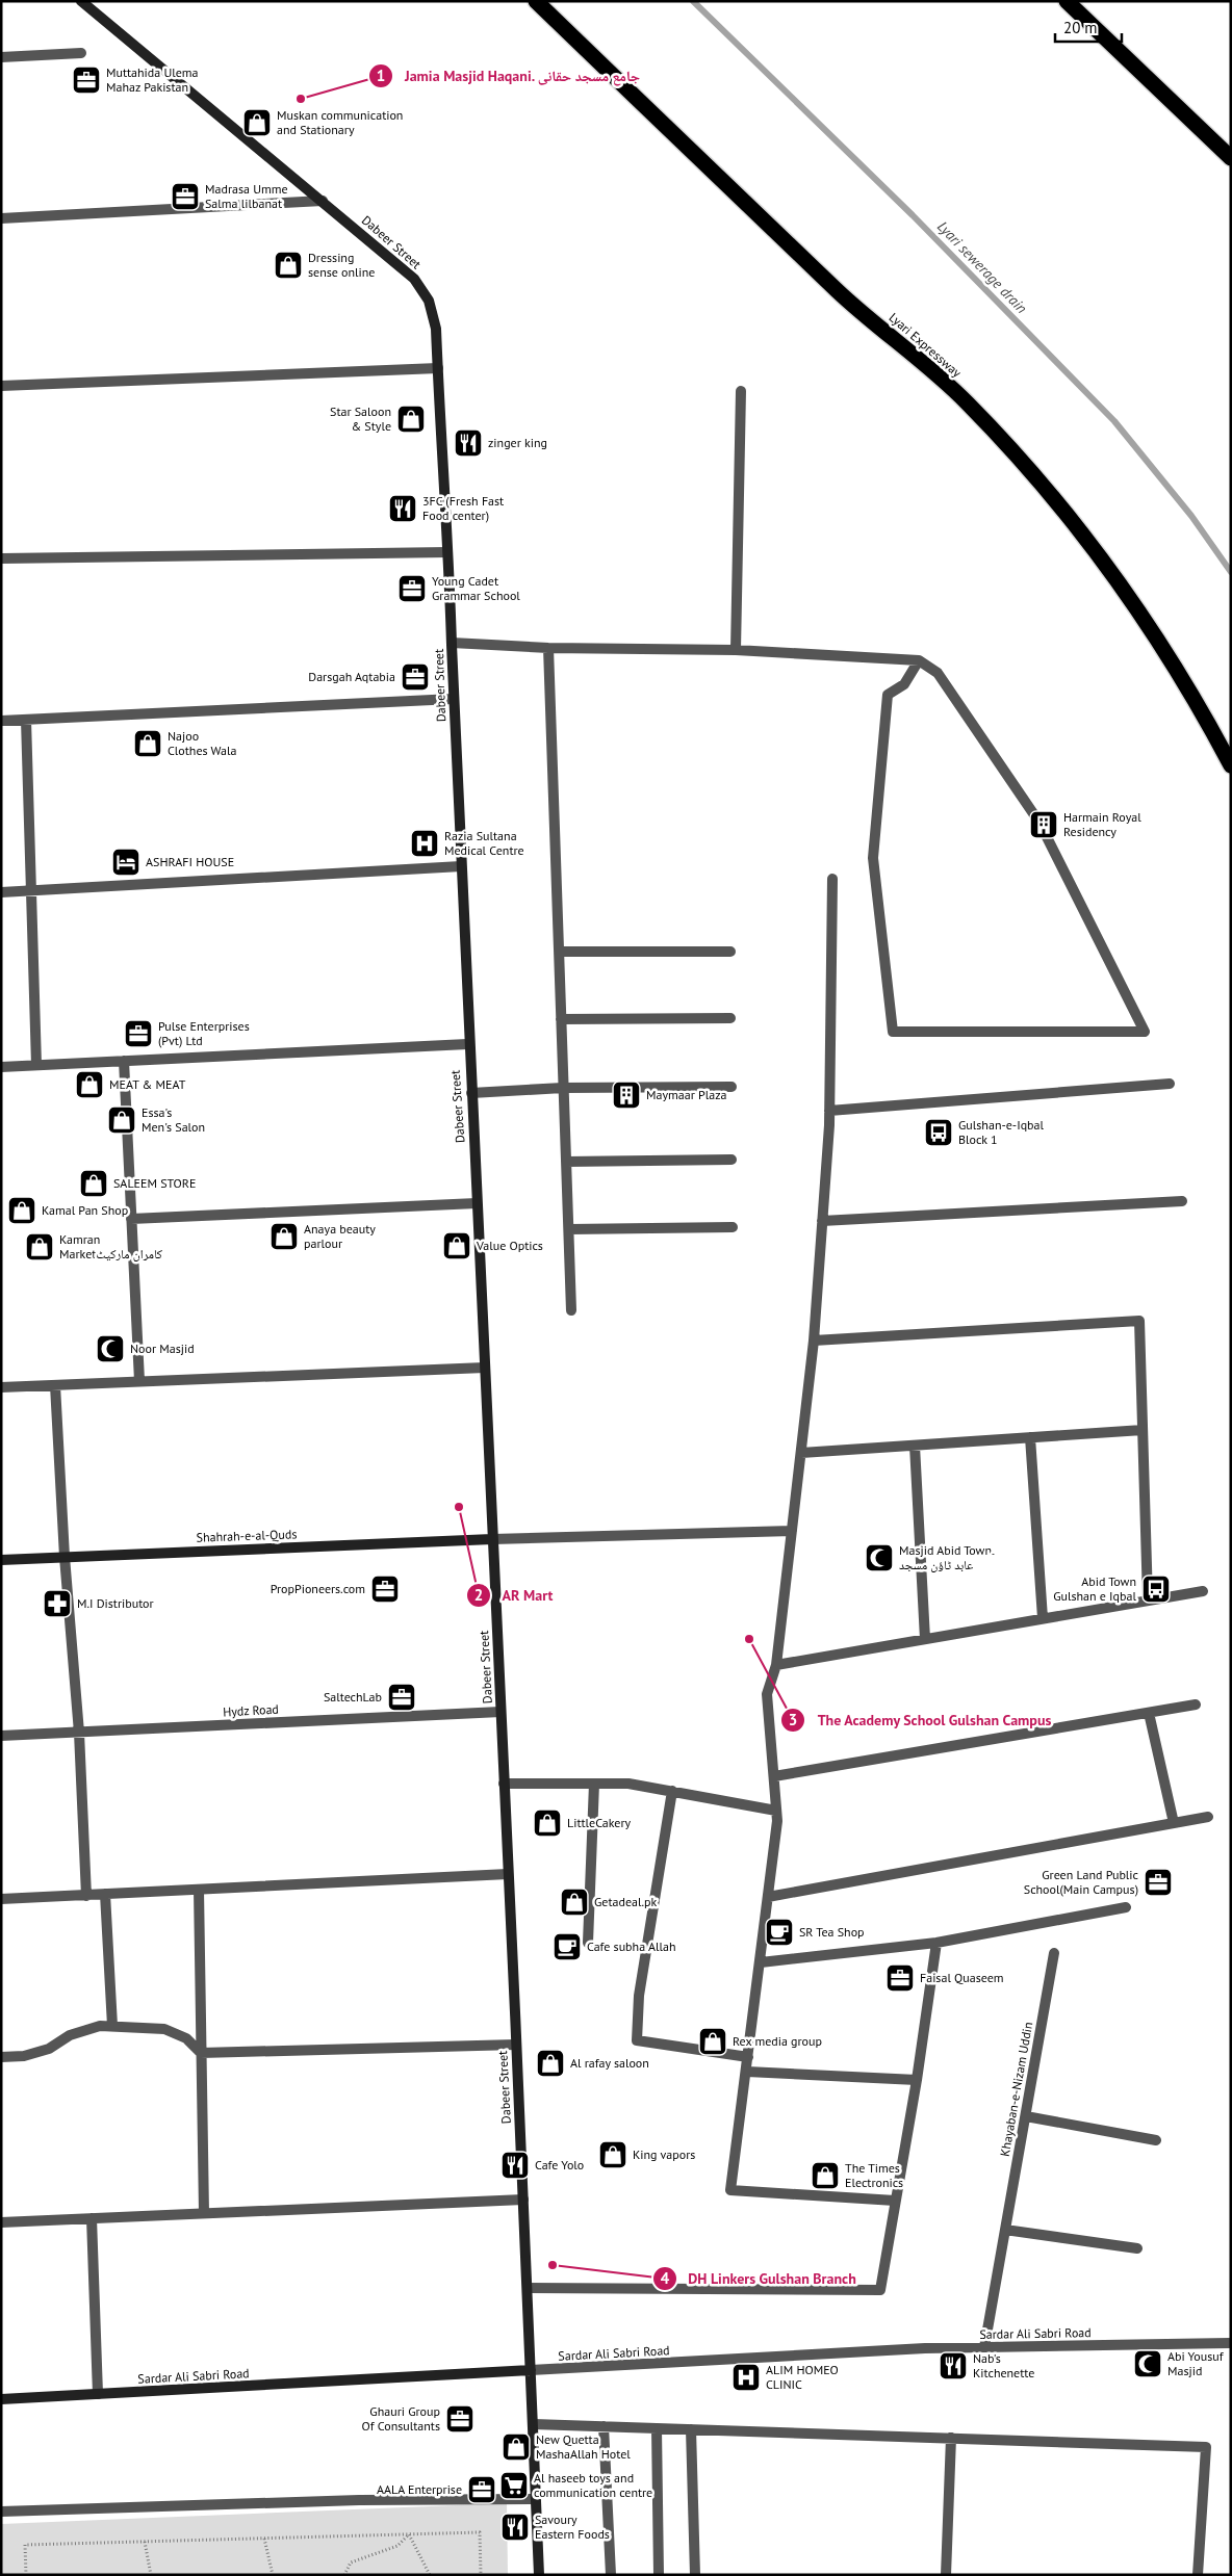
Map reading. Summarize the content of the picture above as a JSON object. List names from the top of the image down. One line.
{"streets":{"highway":["Lyari Expressway"],"street":["Dabeer Street","Shahrah-e-al-Quds","Hydz Road","Khayaban-e-Nizam Uddin","Sardar Ali Sabri Road"]},"crossings":[["Dabeer Street","Shahrah-e-al-Quds"],["Dabeer Street","Hydz Road"],["Dabeer Street","Sardar Ali Sabri Road"],["Khayaban-e-Nizam Uddin","Sardar Ali Sabri Road"]],"water":["Lyari sewerage drain"],"places":{"office":["Muttahida Ulema Mahaz Pakistan","Madrasa Umme Salma lilbanat","Young Cadet Grammar School","Darsgah Aqtabia","Pulse Enterprises (Pvt) Ltd","PropPioneers.com","SaltechLab","Green Land Public School(Main Campus)","Faisal Quaseem","Ghauri Group Of Consultants","AALA Enterprise"],"other":["Jamia Masjid Haqani. جامع مسجد حقانی","AR Mart","The Academy School Gulshan Campus","DH Linkers Gulshan Branch"],"shop":["Muskan communication and Stationary","Dressing sense online","Star Saloon & Style","Najoo Clothes Wala","MEAT & MEAT","Essa's Men's Salon","SALEEM STORE","Kamal Pan Shop","Anaya beauty parlour","Value Optics","Kamran Marketکامران مارکیٹ","LittleCakery","Getadeal.pk","Rex media group","Al rafay saloon","King vapors","The Times Electronics","New Quetta MashaAllah Hotel"],"restaurant":["zinger king","3FC (Fresh Fast Food center)","Cafe Yolo","Nab's Kitchenette","Savoury Eastern Foods"],"building":["Harmain Royal Residency","Maymaar Plaza"],"hospital":["Razia Sultana Medical Centre","ALIM HOMEO CLINIC"],"hotel":["ASHRAFI HOUSE"],"bus stop":["Gulshan-e-Iqbal Block 1","Abid Town Gulshan e Iqbal"],"mosque":["Noor Masjid","Masjid Abid Town۔ عابد ٹاؤن مسجد","Abi Yousuf Masjid"],"pharmacy":["M.I Distributor"],"cafe":["SR Tea Shop","Cafe subha Allah"],"supermarket":["Al haseeb toys and communication centre"]},"scale_bar":"20 m"}
